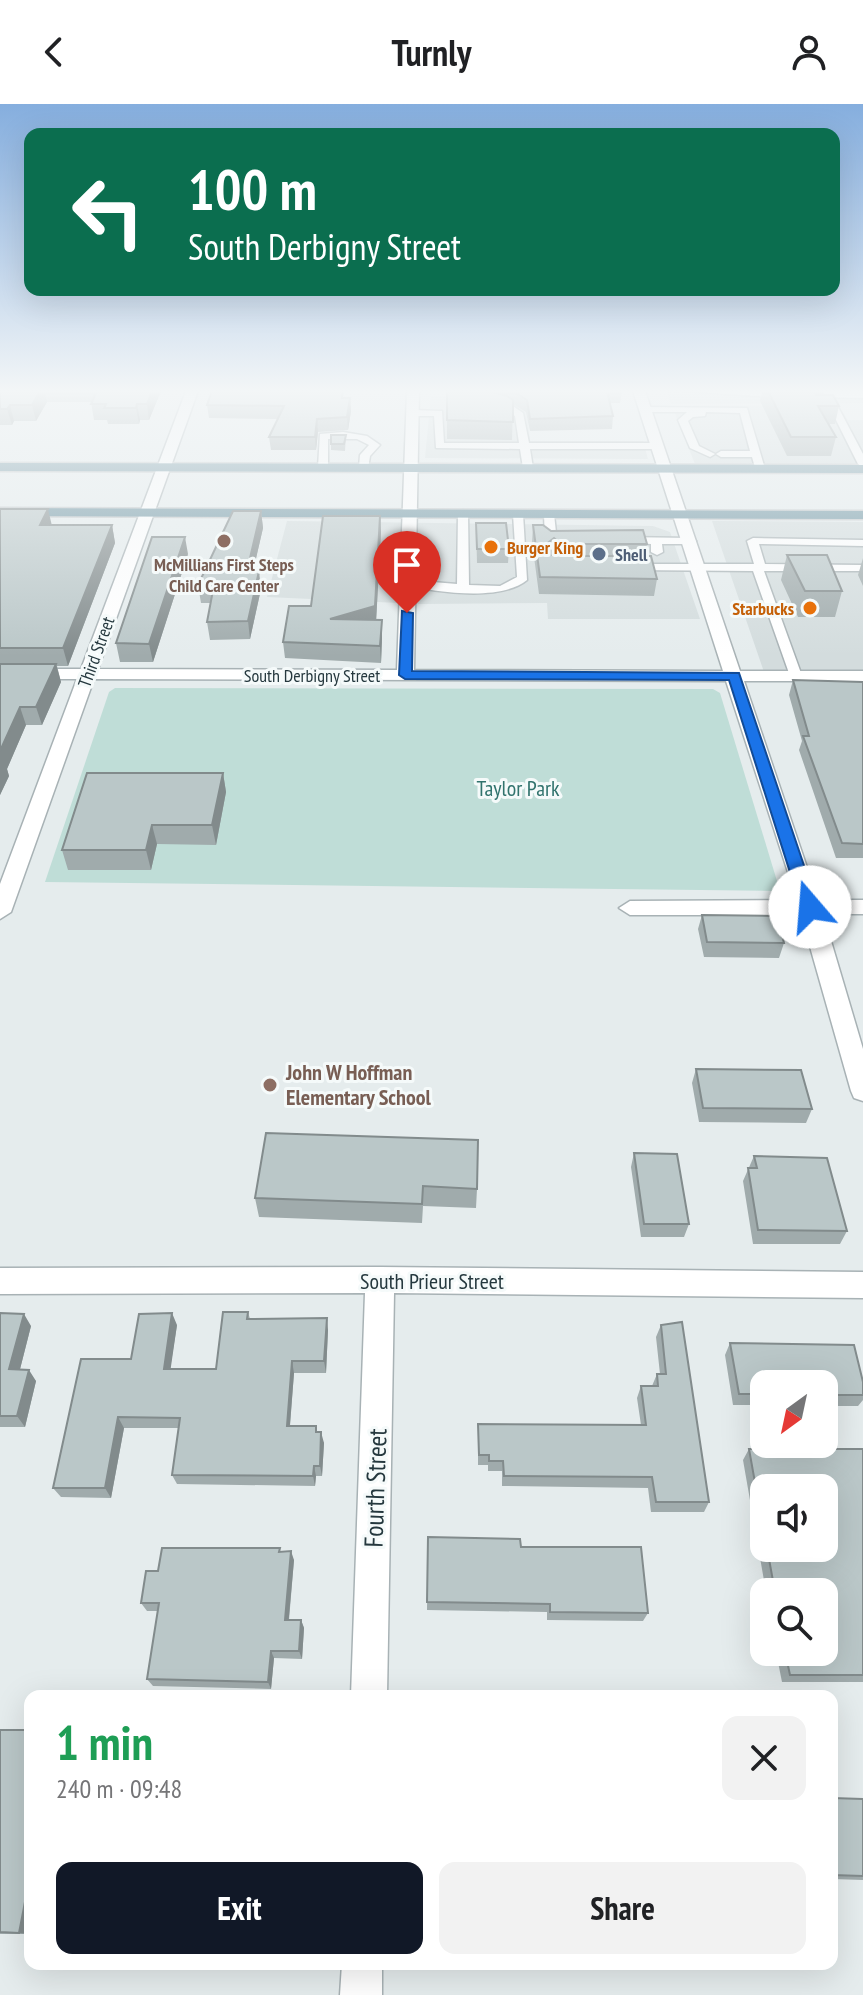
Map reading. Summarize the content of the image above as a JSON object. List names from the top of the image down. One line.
{"streets":{"street":["Third Street","South Derbigny Street","South Prieur Street","Fourth Street"]},"crossings":[["Third Street","South Derbigny Street"],["South Prieur Street","Fourth Street"]],"parks":["Taylor Park"],"places":["McMillians First Steps Child Care Center","Burger King","Shell","Starbucks","John W Hoffman Elementary School"],"north":"bottom left","page":{"header":"Turnly","turn":["100 m","South Derbigny Street"],"heading":["1 min","240 m · 09:48"],"buttons":["Exit","Share"]}}
